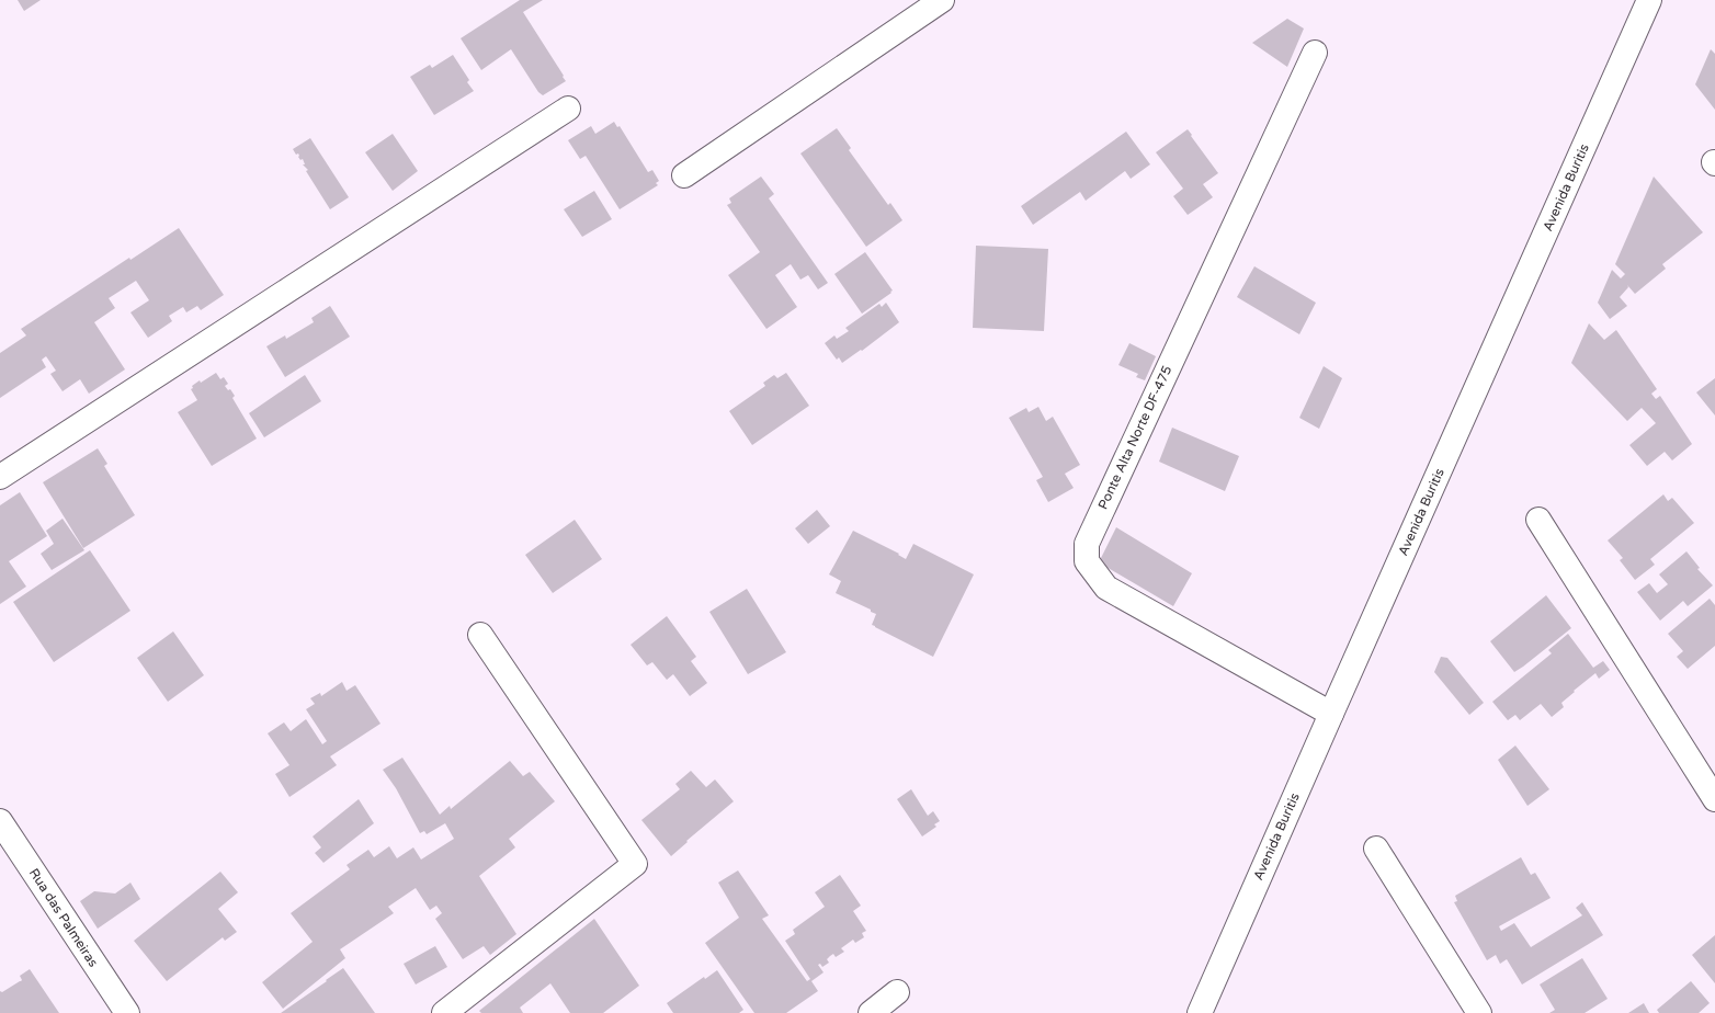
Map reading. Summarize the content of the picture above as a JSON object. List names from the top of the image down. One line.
{"streets":{"street":["Avenida Buritis","Ponte Alta Norte DF-475","Rua das Palmeiras"]},"crossings":[["Avenida Buritis","Ponte Alta Norte DF-475"]]}
